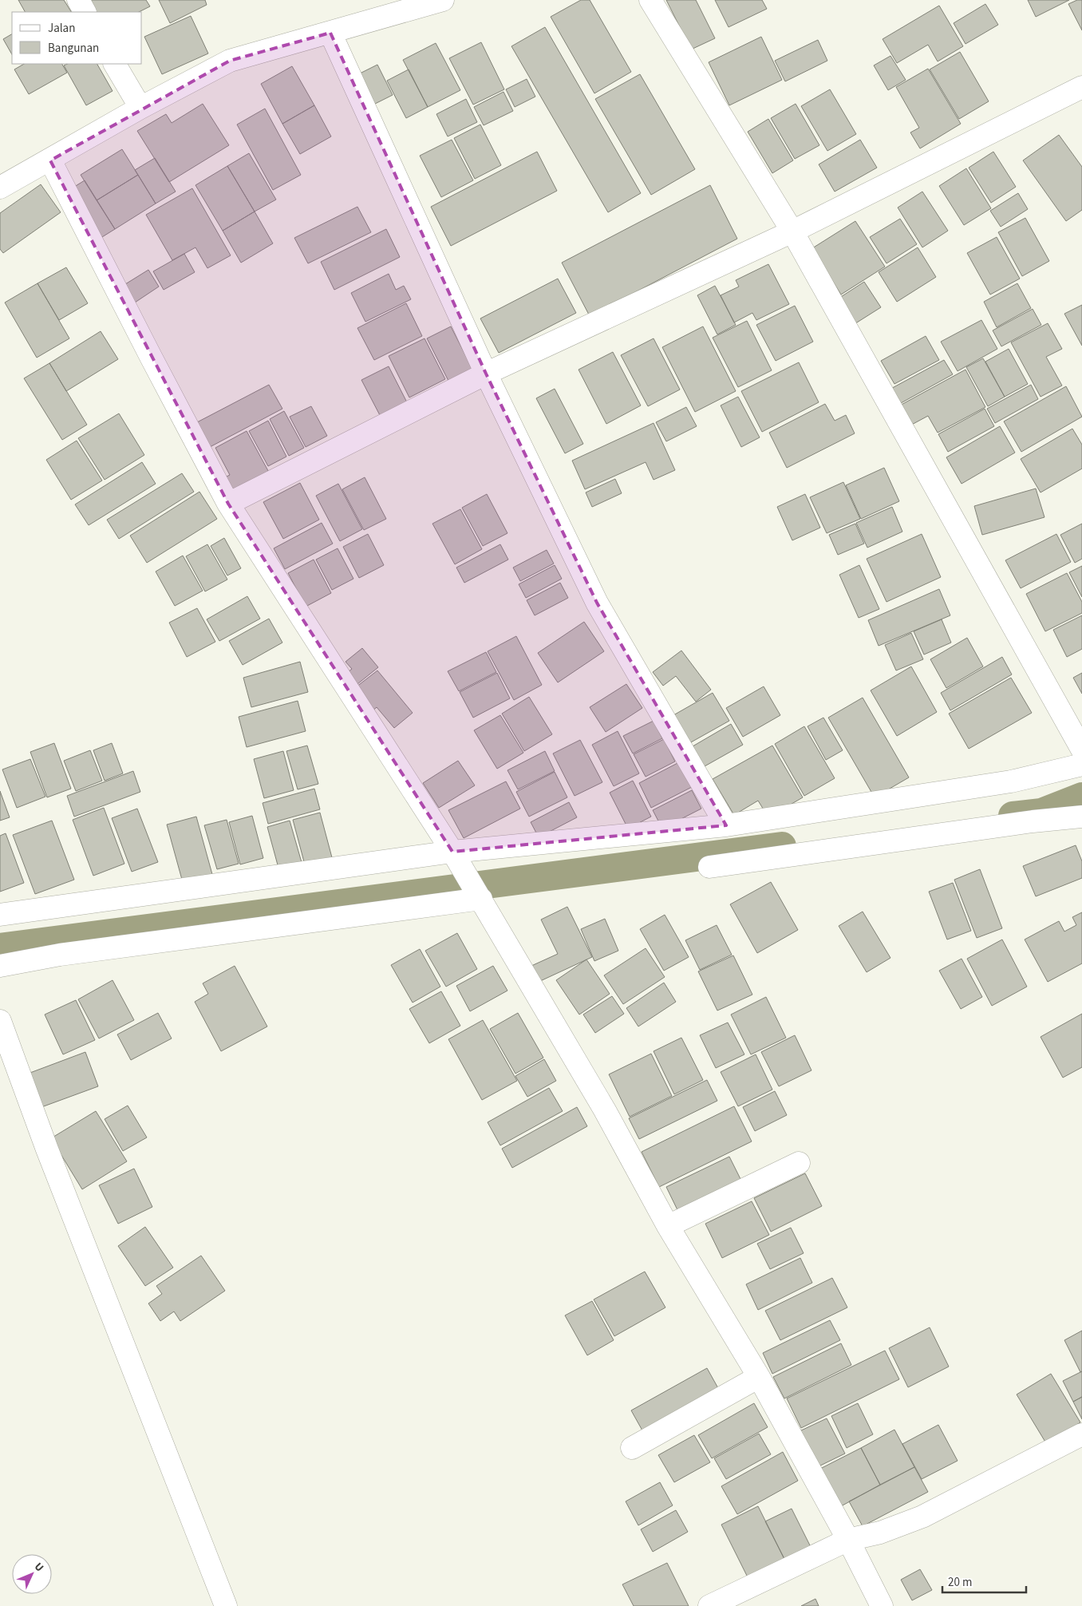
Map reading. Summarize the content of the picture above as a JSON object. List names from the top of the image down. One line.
{"legend":["Jalan","Bangunan"],"scale_bar":"20 m","north":"top right"}
